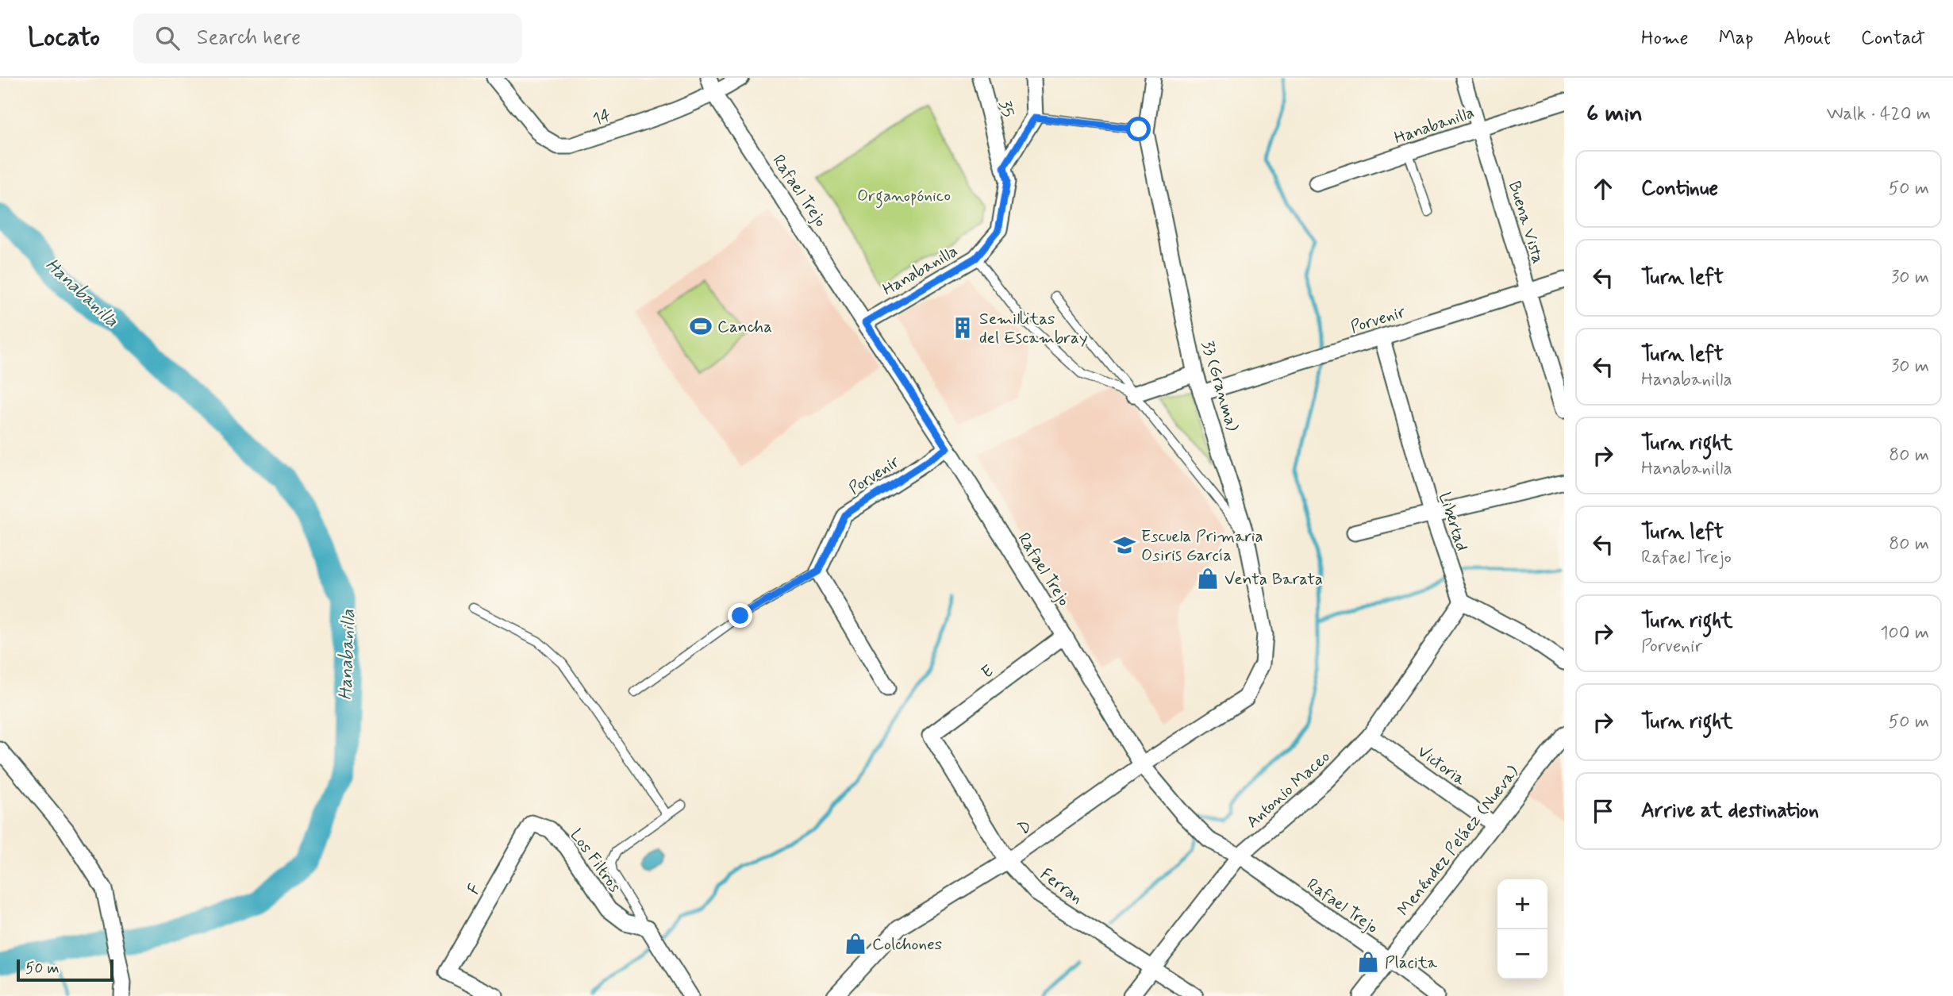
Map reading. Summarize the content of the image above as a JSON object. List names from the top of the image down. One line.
{"streets":{"street":["35","14","Hanabanilla","Rafael Trejo","Buena Vista","Porvenir","33 (Granma)","Libertad","E","Victoria","Antonio Maceo","D","Menéndez Peláez (Nueva)","Los Filtros","Ferran","F"]},"crossings":[["35","Hanabanilla"],["14","Rafael Trejo"],["Hanabanilla","Rafael Trejo"],["Hanabanilla","Buena Vista"],["Rafael Trejo","Porvenir"],["Rafael Trejo","E"],["Rafael Trejo","Antonio Maceo"],["Rafael Trejo","D"],["Rafael Trejo","Menéndez Peláez (Nueva)"],["Buena Vista","Porvenir"],["Porvenir","33 (Granma)"],["Porvenir","Libertad"],["33 (Granma)","D"],["Libertad","Antonio Maceo"],["E","Ferran"],["Victoria","Antonio Maceo"],["Victoria","Menéndez Peláez (Nueva)"],["Antonio Maceo","Ferran"],["D","Ferran"],["Los Filtros","F"]],"water":["Hanabanilla"],"parks":["Organopónico"],"places":{"sports":["Cancha"],"building":["Semillitas del Escambray"],"school or university":["Escuela Primaria Osiris García"],"shop":["Venta Barata","Colchones","Placita"]},"scale_bar":"50 m","page":{"header":"Locato","search":"Search here","nav":["Home","Map","About","Contact"],"heading":["6 min","Walk · 420 m"],"list":[["Continue","50 m"],["Turn left","30 m"],["Turn left","Hanabanilla","30 m"],["Turn right","Hanabanilla","80 m"],["Turn left","Rafael Trejo","80 m"],["Turn right","Porvenir","100 m"],["Turn right","50 m"],"Arrive at destination"],"map_buttons":["+","−"],"scale":"50 m"}}
